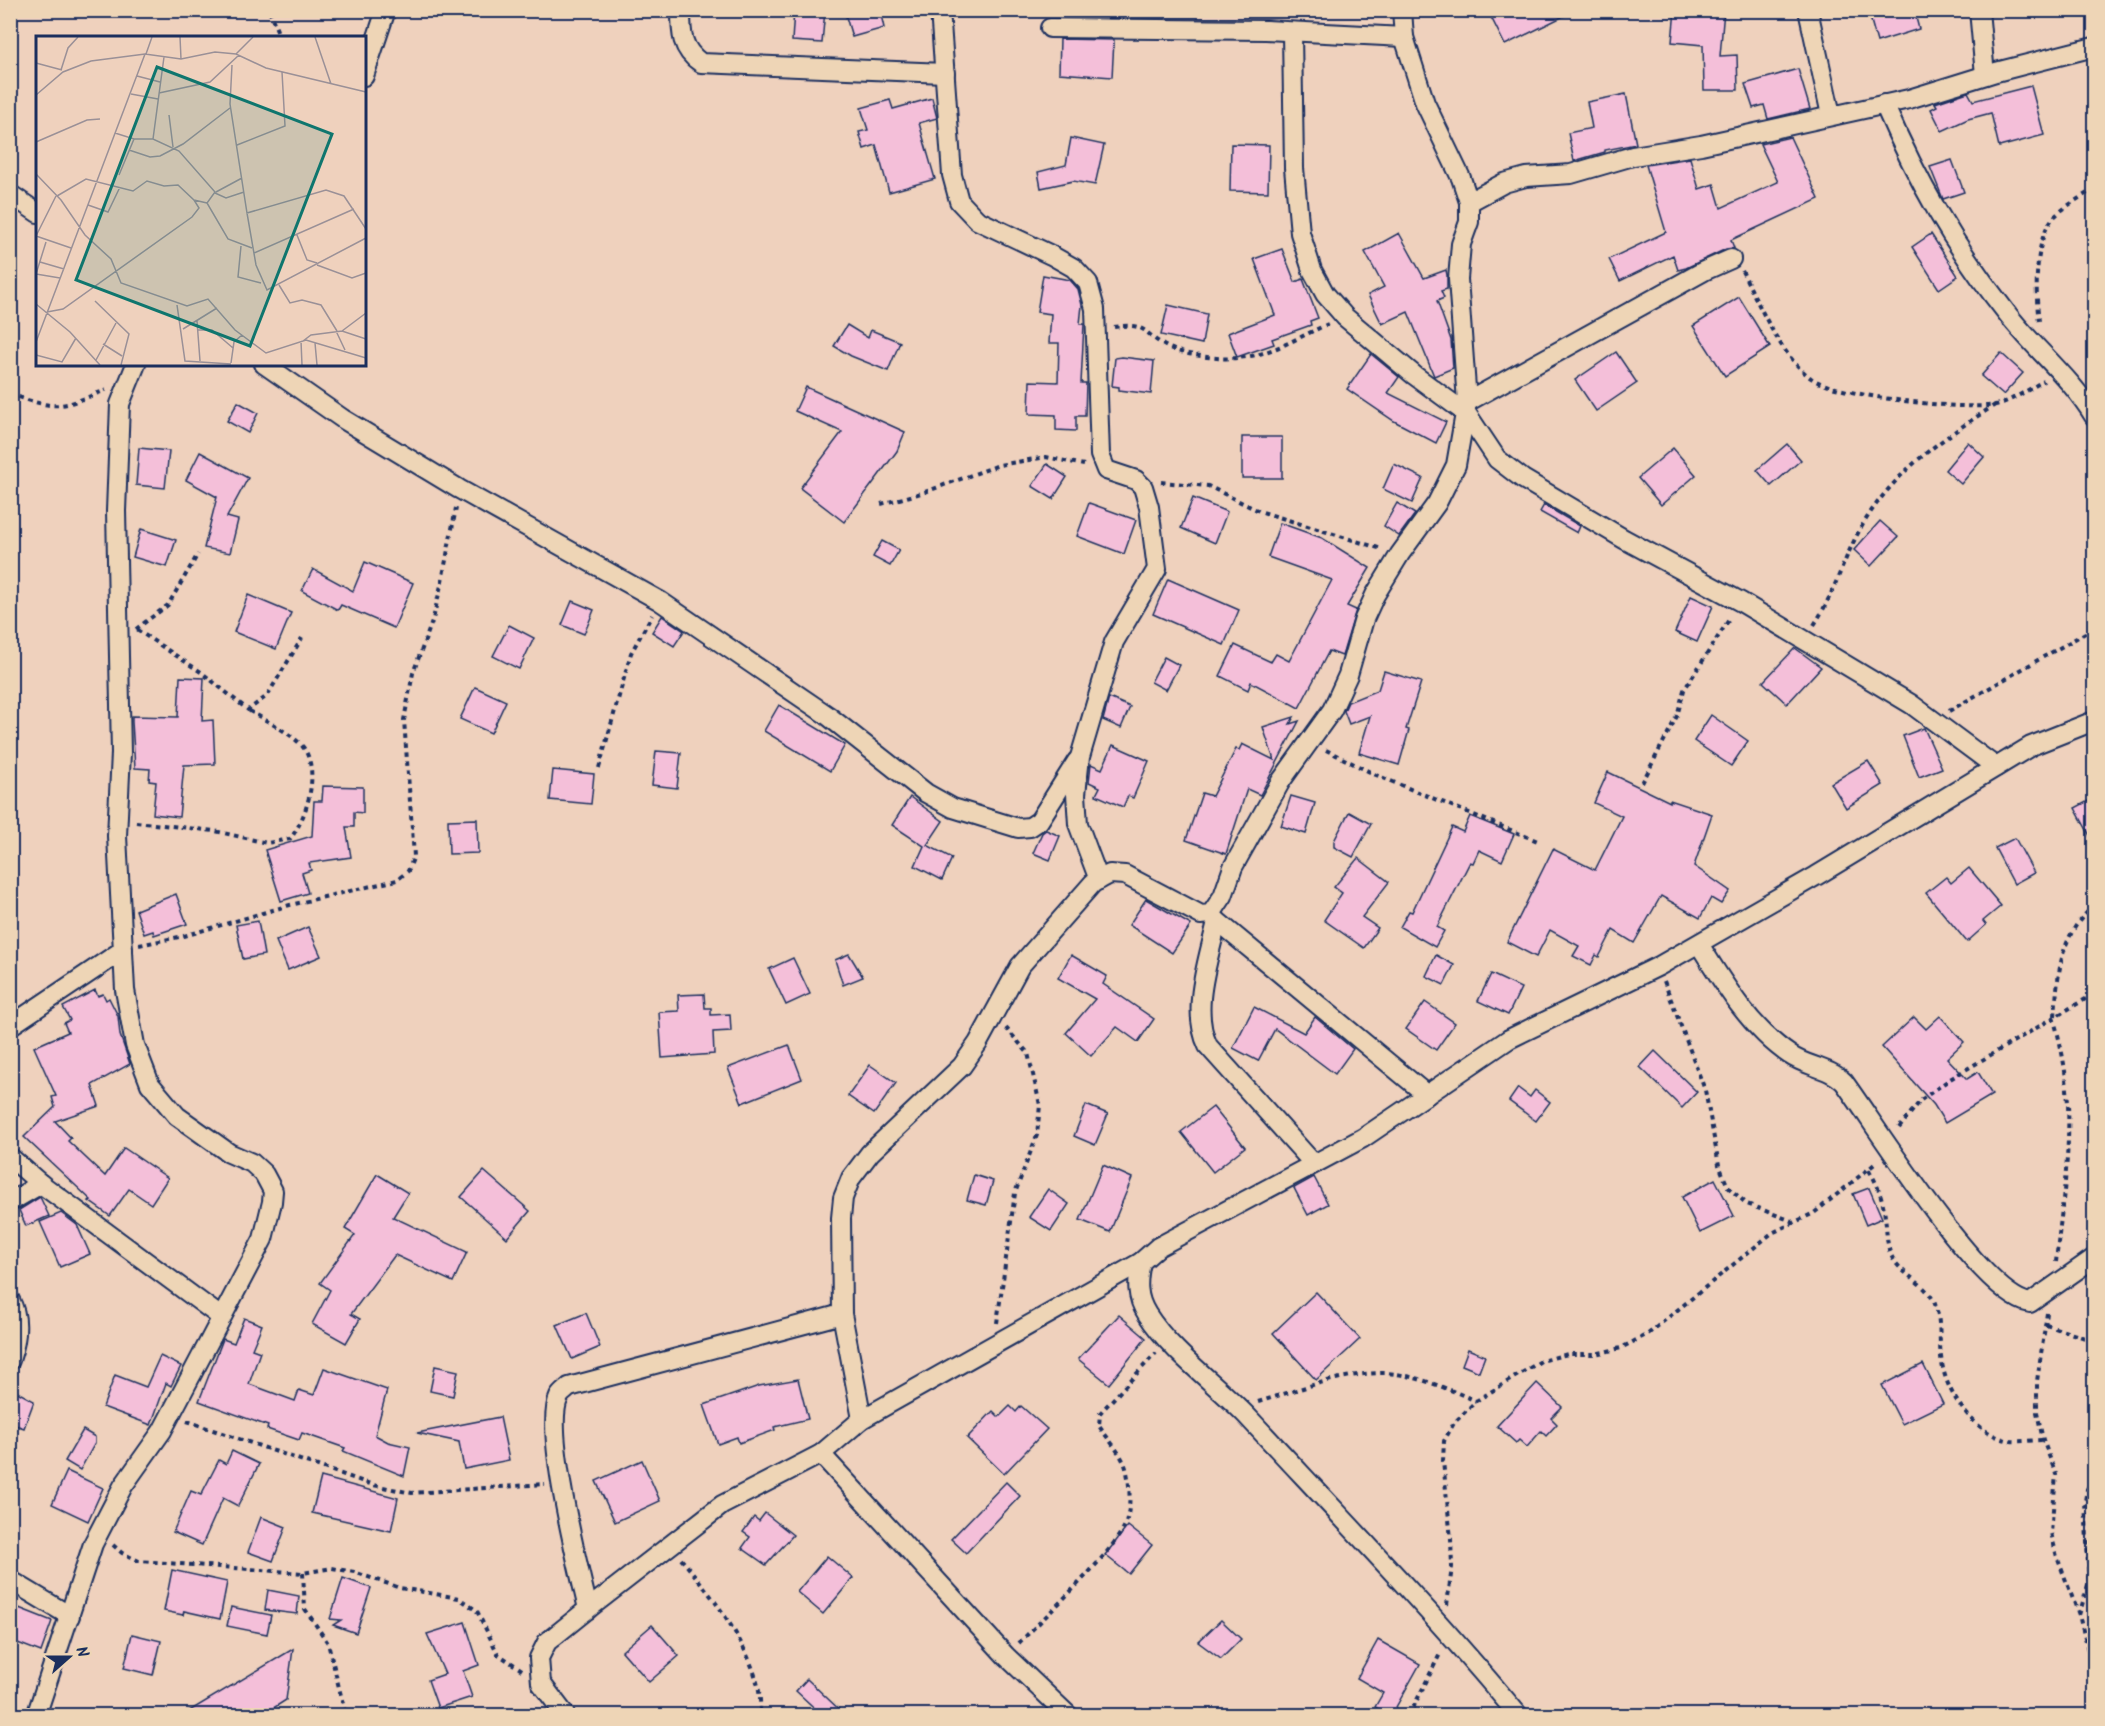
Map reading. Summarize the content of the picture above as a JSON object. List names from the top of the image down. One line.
{"north":"right"}
